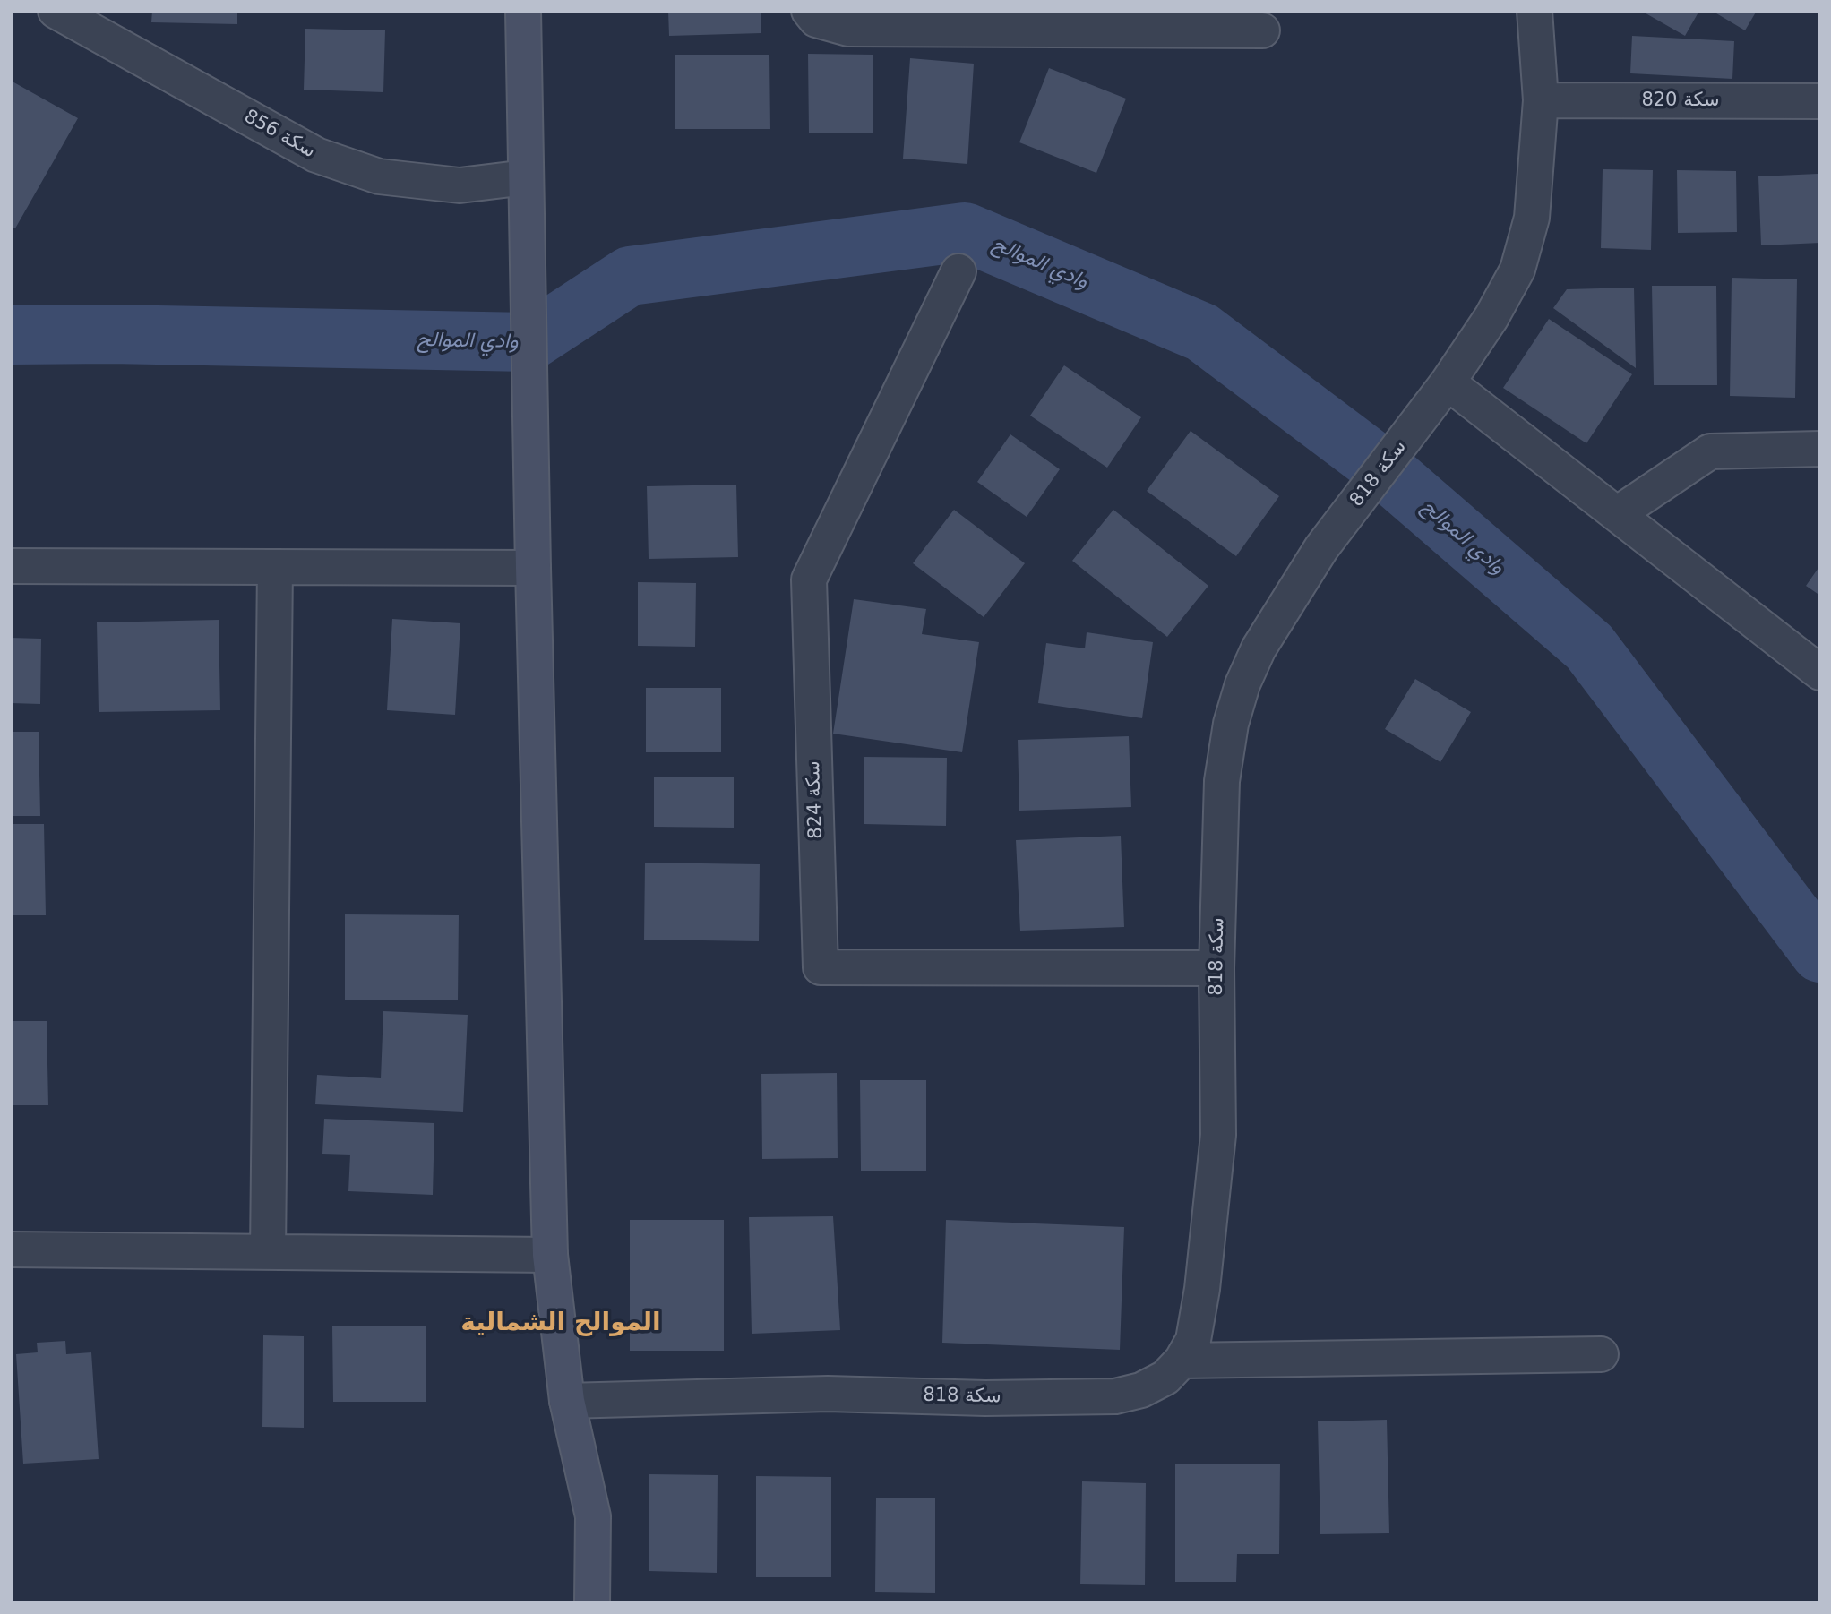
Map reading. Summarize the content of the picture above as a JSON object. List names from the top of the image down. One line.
{"streets":{"street":["سكة 820","سكة 856","سكة 818","سكة 824"]},"crossings":[["سكة 820","سكة 818"],["سكة 818","سكة 824"]],"districts":["الموالح الشمالية"],"water":["وادي الموالح"]}
